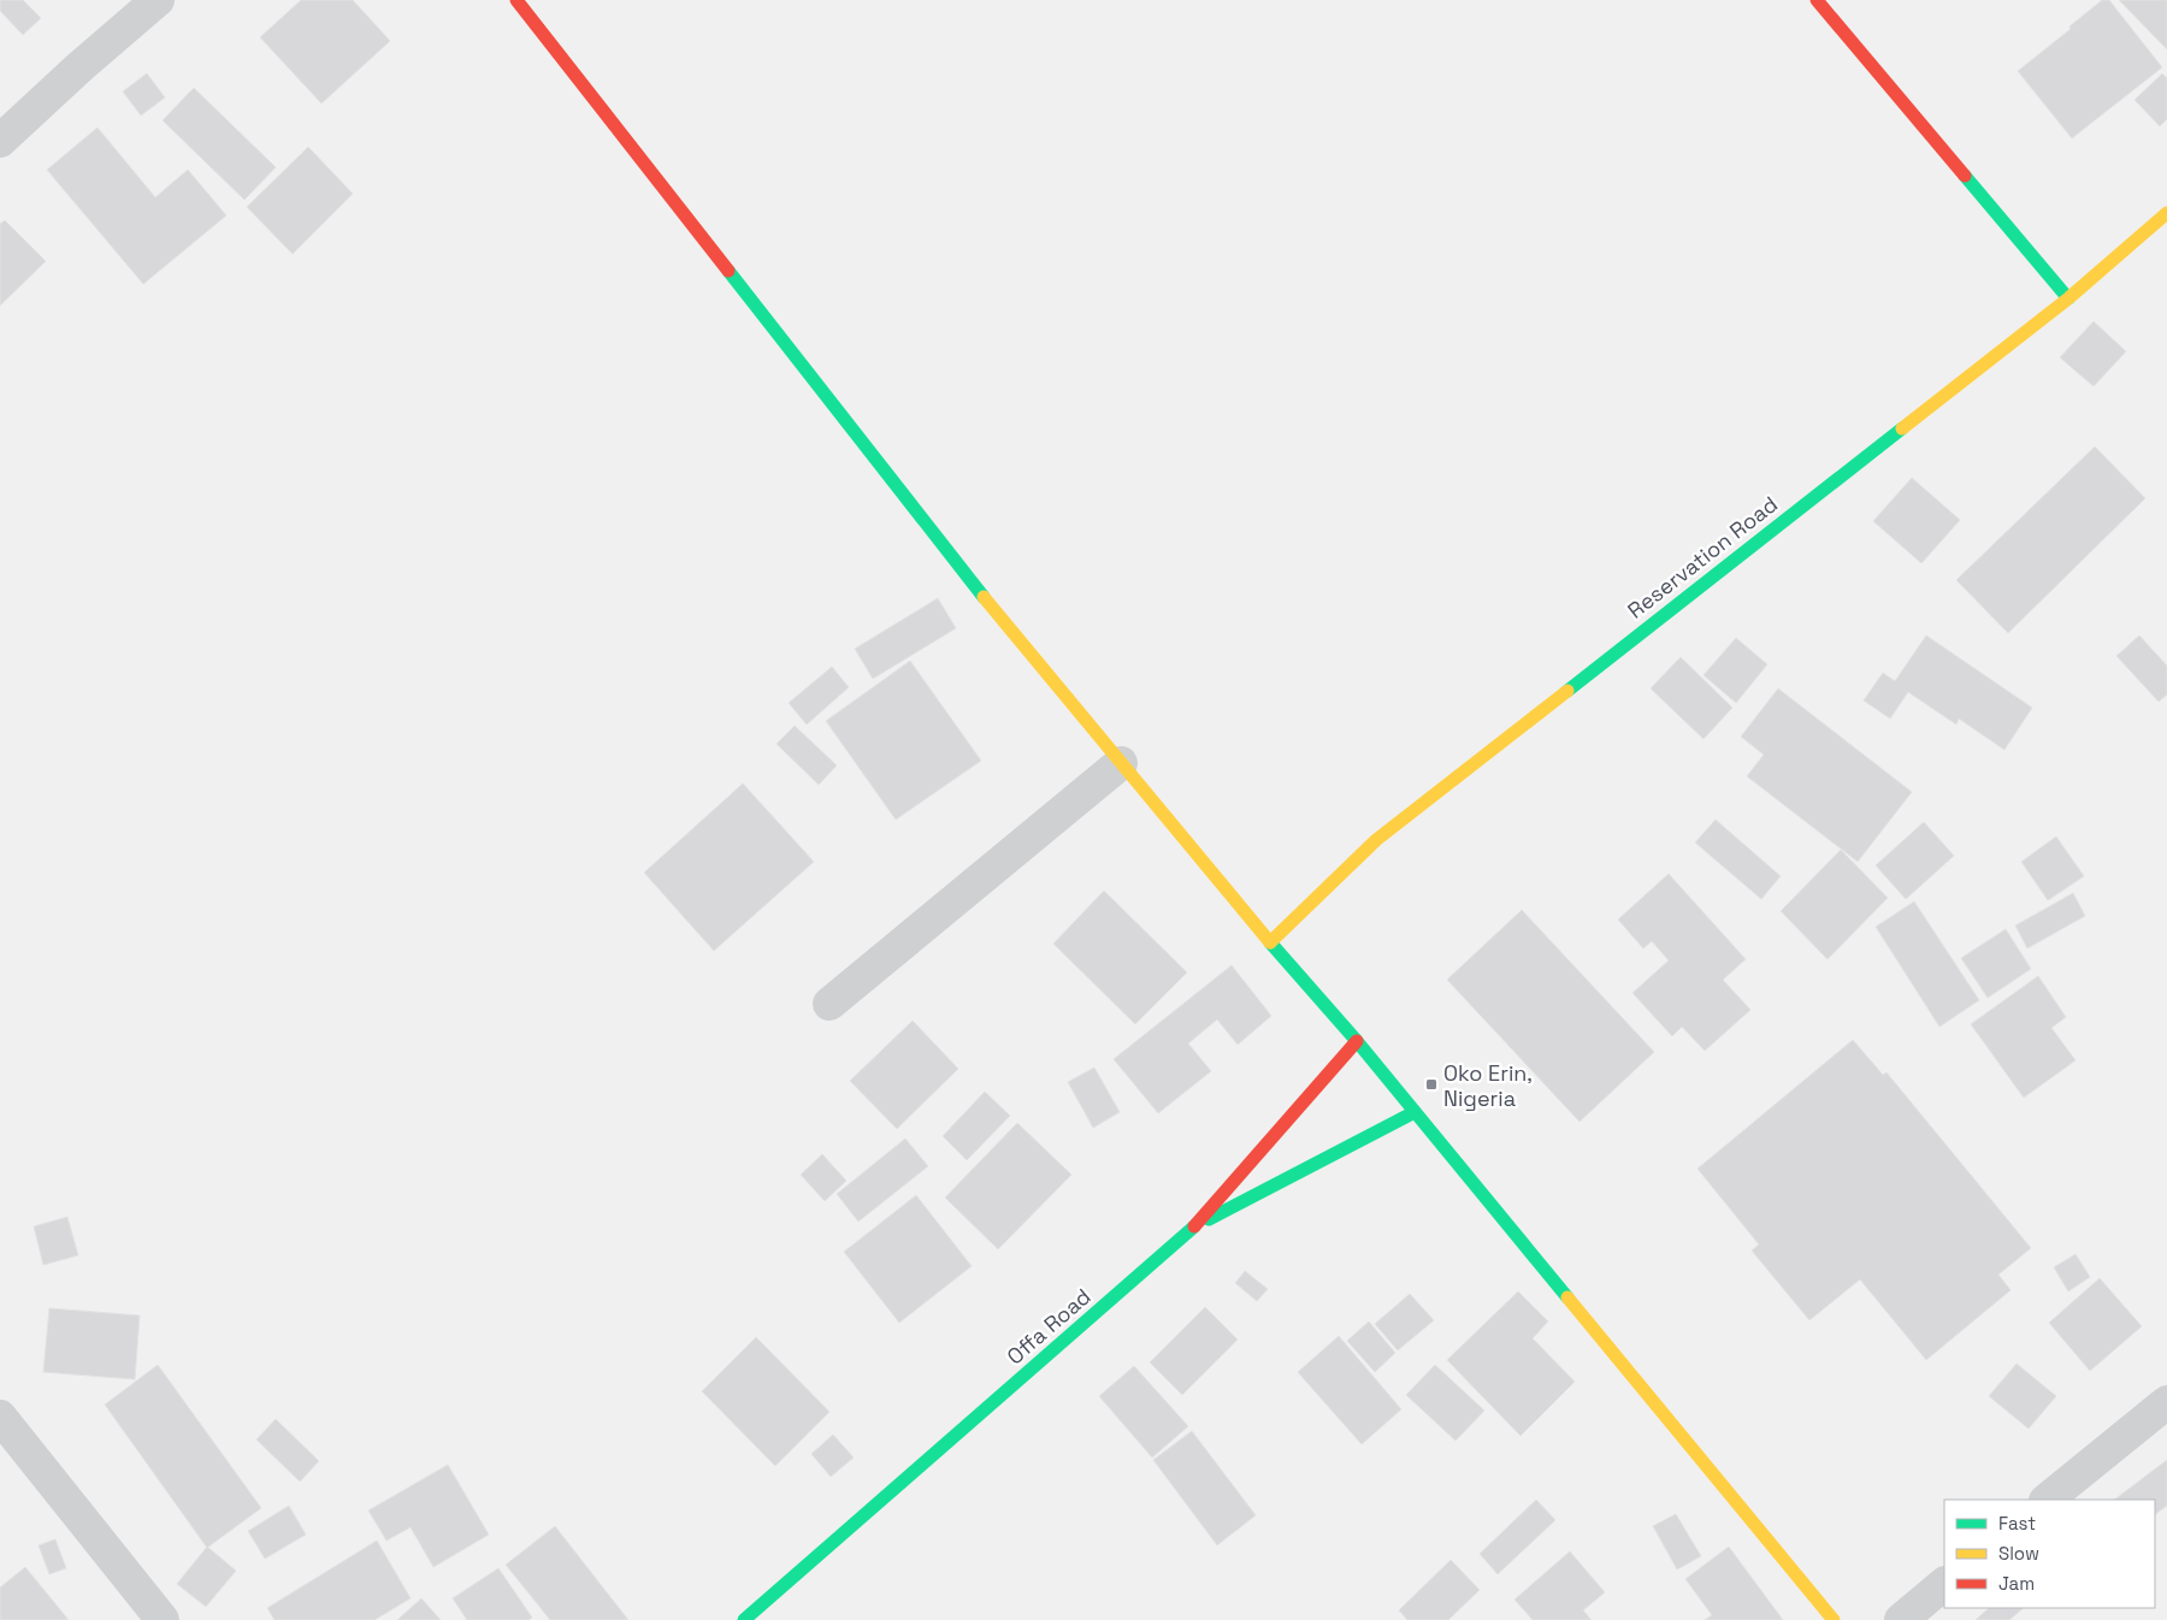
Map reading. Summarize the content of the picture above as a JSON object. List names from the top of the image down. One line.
{"streets":{"street":["Reservation Road","Offa Road"]},"places":{"transit":["Oko Erin, Nigeria"]},"legend":["Fast","Slow","Jam"]}
